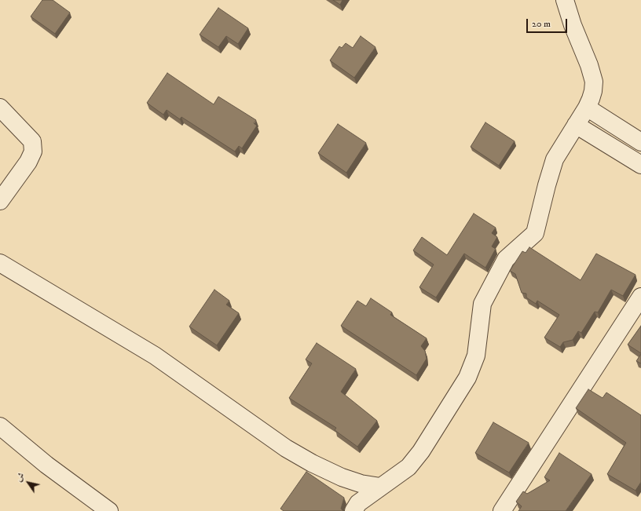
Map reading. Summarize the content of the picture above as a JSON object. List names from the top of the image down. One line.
{"scale_bar":"20 m","north":"top left"}
